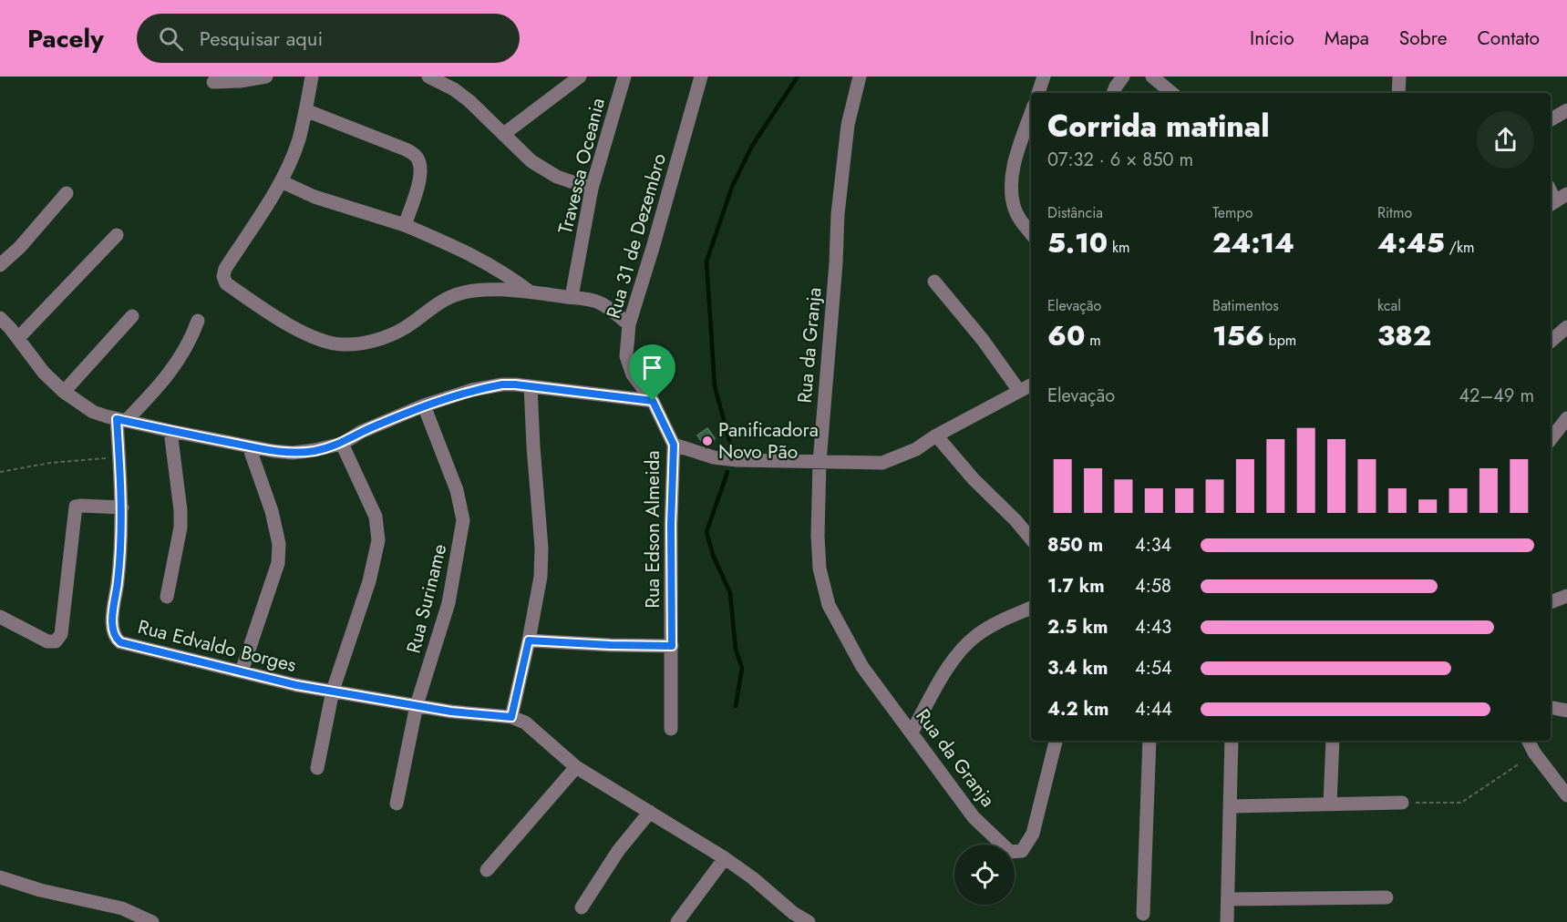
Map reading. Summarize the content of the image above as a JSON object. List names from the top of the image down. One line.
{"streets":{"street":["Travessa Oceania","Rua 31 de Dezembro","Rua da Granja","Rua Edson Almeida","Rua Suriname","Rua Edvaldo Borges"]},"crossings":[["Rua 31 de Dezembro","Rua Edson Almeida"],["Rua Suriname","Rua Edvaldo Borges"]],"places":["Panificadora Novo Pão"],"page":{"header":"Pacely","search":"Pesquisar aqui","nav":["Início","Mapa","Sobre","Contato"],"heading":["Corrida matinal","07:32 · 6 × 850 m"],"stats":[["Distância","5.10 km"],["Tempo","24:14"],["Ritmo","4:45 /km"],["Elevação","60 m"],["Batimentos","156 bpm"],["kcal","382"]],"chart":["Elevação","42–49 m"],"list":[{"name":"850 m","note":"4:34"},{"name":"1.7 km","note":"4:58"},{"name":"2.5 km","note":"4:43"},{"name":"3.4 km","note":"4:54"},{"name":"4.2 km","note":"4:44"}]}}
